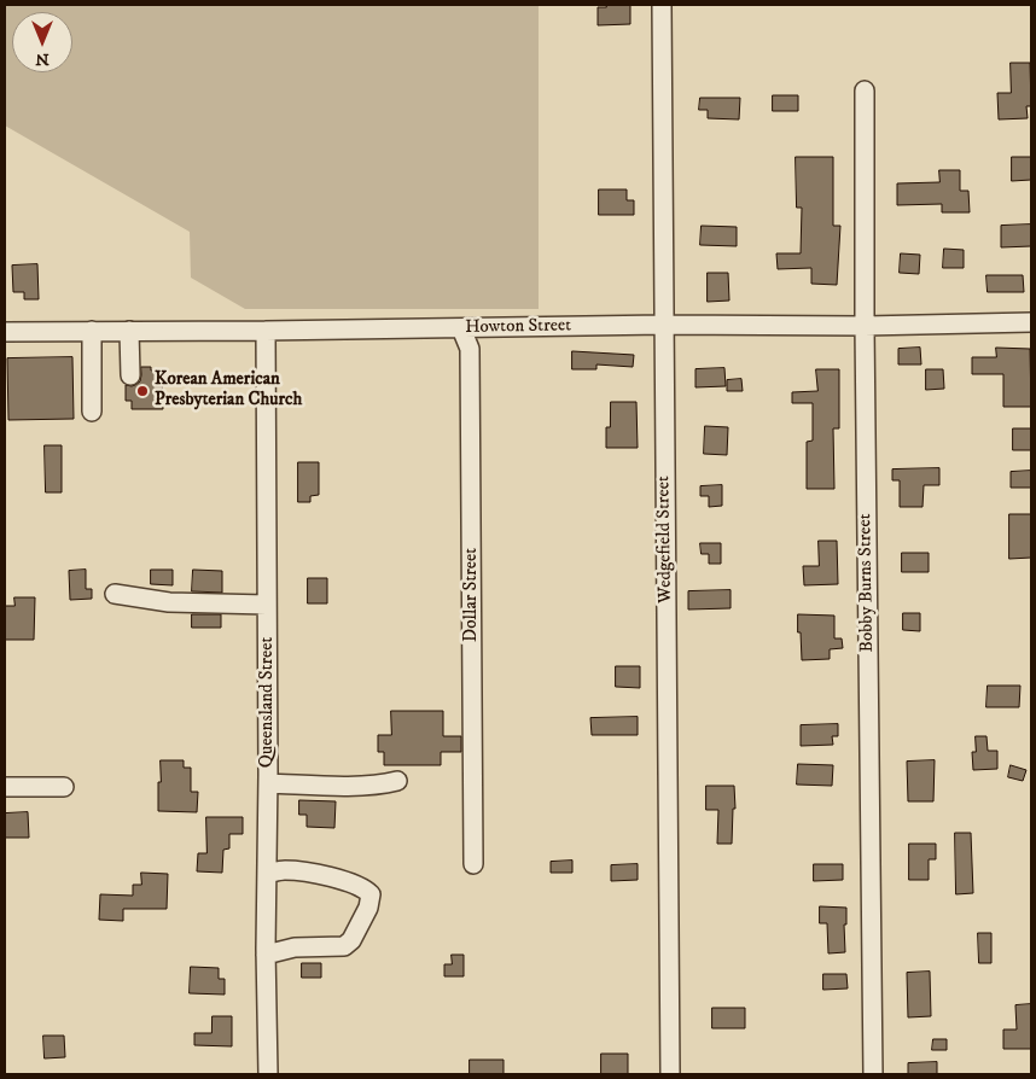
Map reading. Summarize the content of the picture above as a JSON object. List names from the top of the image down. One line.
{"streets":{"street":["Howton Street","Wedgefield Street","Bobby Burns Street","Dollar Street","Queensland Street"]},"crossings":[["Howton Street","Wedgefield Street"],["Howton Street","Bobby Burns Street"],["Howton Street","Dollar Street"],["Howton Street","Queensland Street"]],"places":["Korean American Presbyterian Church"],"north":"bottom"}
